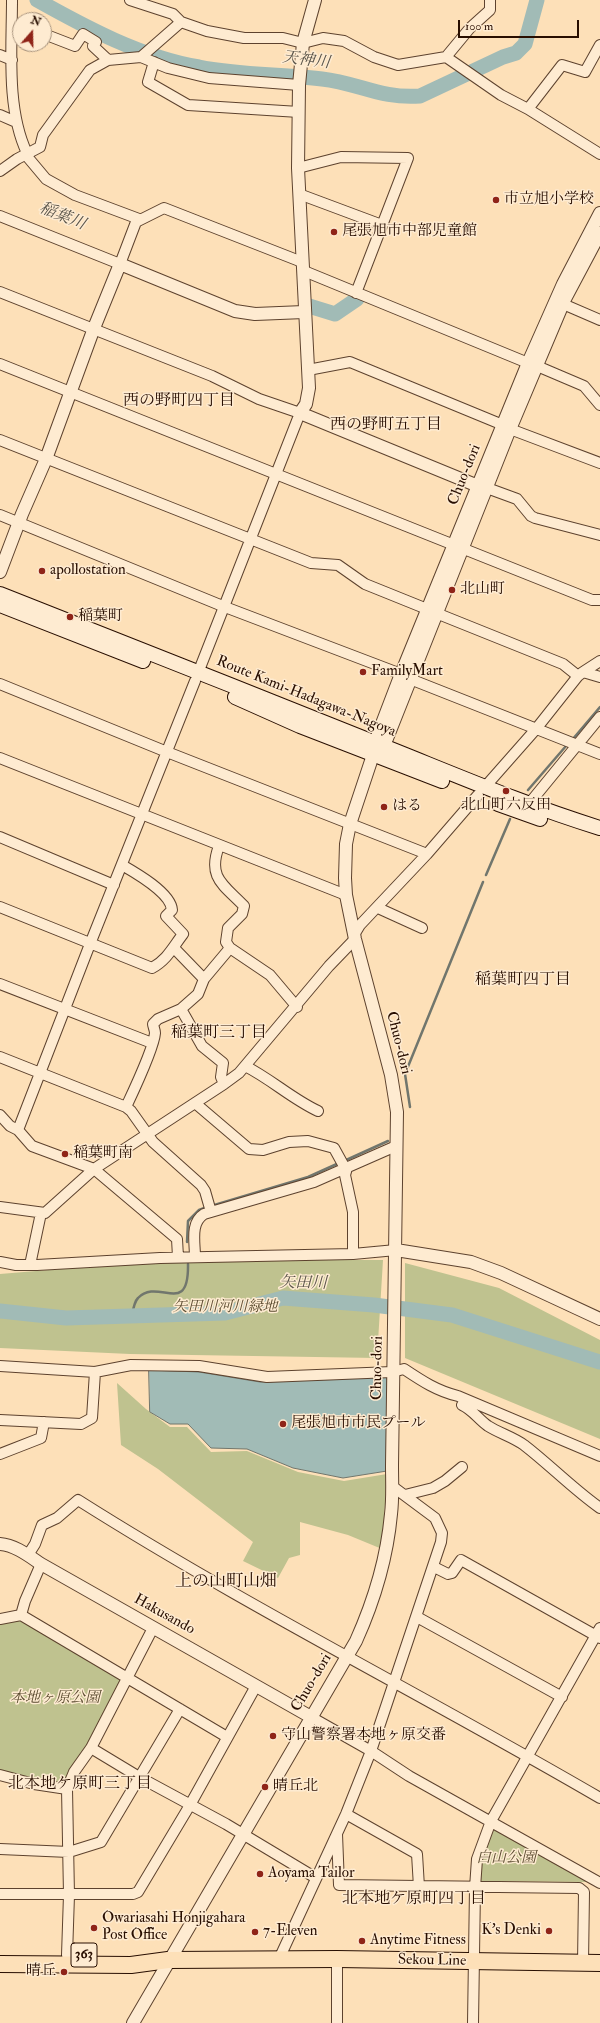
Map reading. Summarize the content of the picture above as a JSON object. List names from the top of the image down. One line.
{"streets":{"highway":["363","Sekou Line"],"main road":["Route Kami-Hadagawa-Nagoya"],"street":["Chuo-dori","Hakusando"]},"crossings":[["Chuo-dori","Route Kami-Hadagawa-Nagoya"],["Chuo-dori","Hakusando"],["Chuo-dori","Sekou Line"]],"districts":["西の野町四丁目","西の野町五丁目","稲葉町四丁目","稲葉町三丁目","上の山町山畑","北本地ケ原町三丁目","北本地ケ原町四丁目"],"water":["天神川","稲葉川","矢田川"],"parks":["矢田川河川緑地","本地ヶ原公園","白山公園"],"places":["市立旭小学校","尾張旭市中部児童館","apollostation","北山町","稲葉町","FamilyMart","北山町六反田","はる","稲葉町南","尾張旭市市民プール","守山警察署本地ヶ原交番","晴丘北","Aoyama Tailor","Owariasahi Honjigahara Post Office","K's Denki","7-Eleven","Anytime Fitness","晴丘"],"scale_bar":"100 m","north":"top"}
